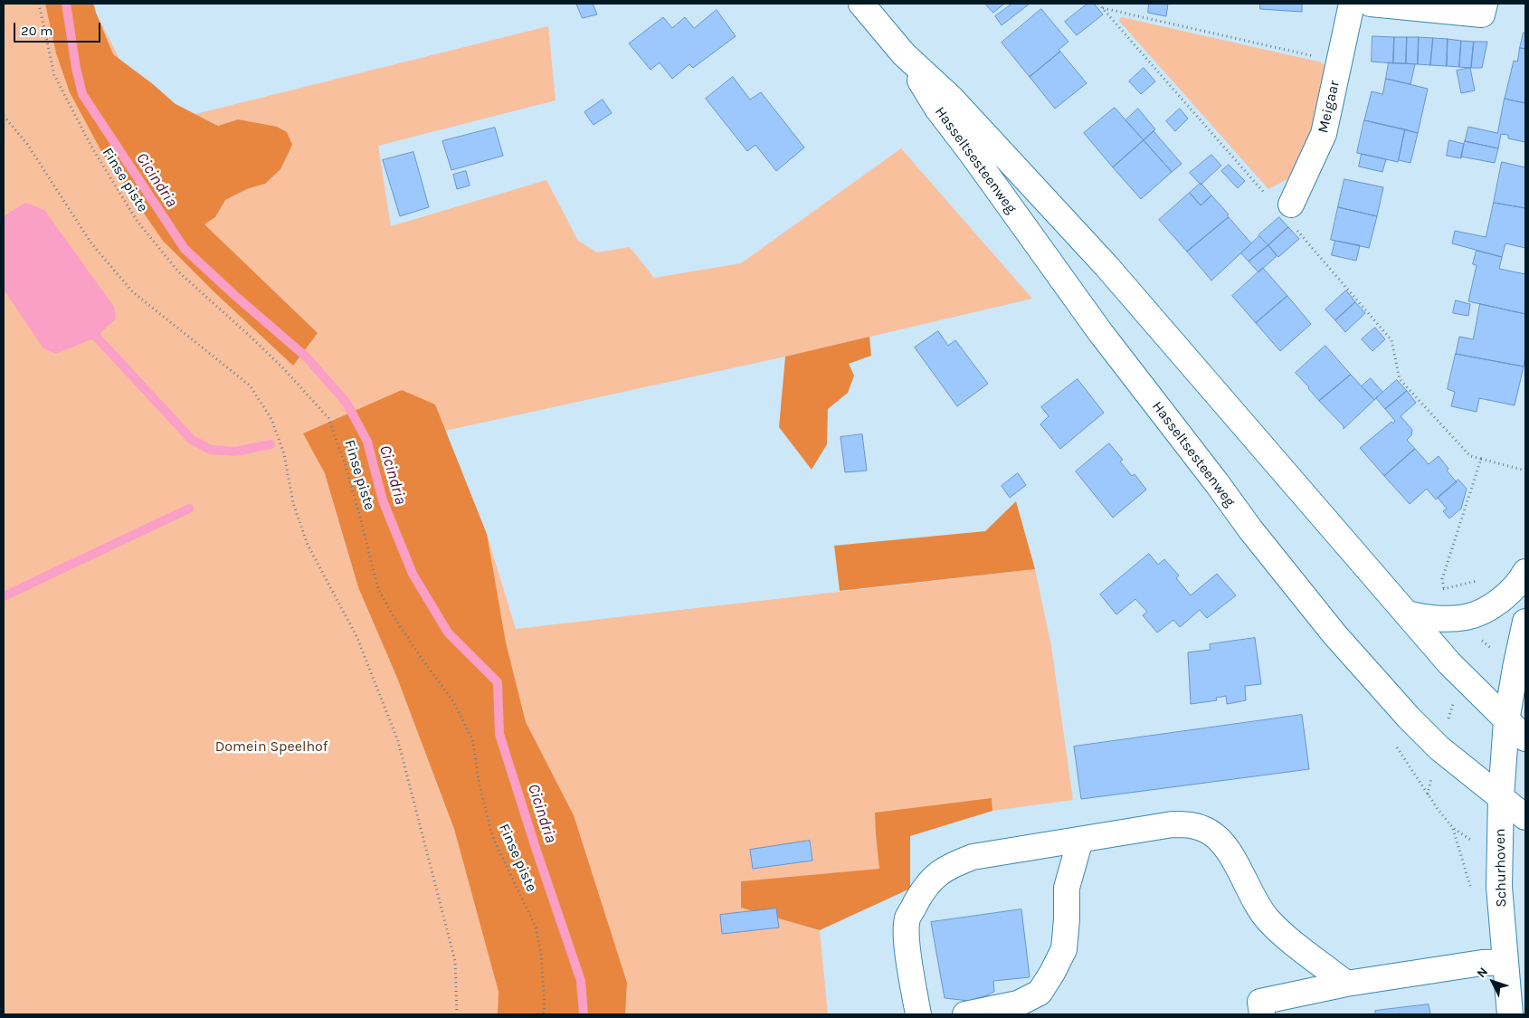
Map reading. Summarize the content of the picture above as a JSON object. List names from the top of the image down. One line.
{"streets":{"main road":["Meigaar","Hasseltsesteenweg","Schurhoven"],"path":["Finse piste"]},"crossings":[["Hasseltsesteenweg","Schurhoven"]],"water":["Cicindria"],"parks":["Domein Speelhof"],"scale_bar":"20 m","north":"top left"}
